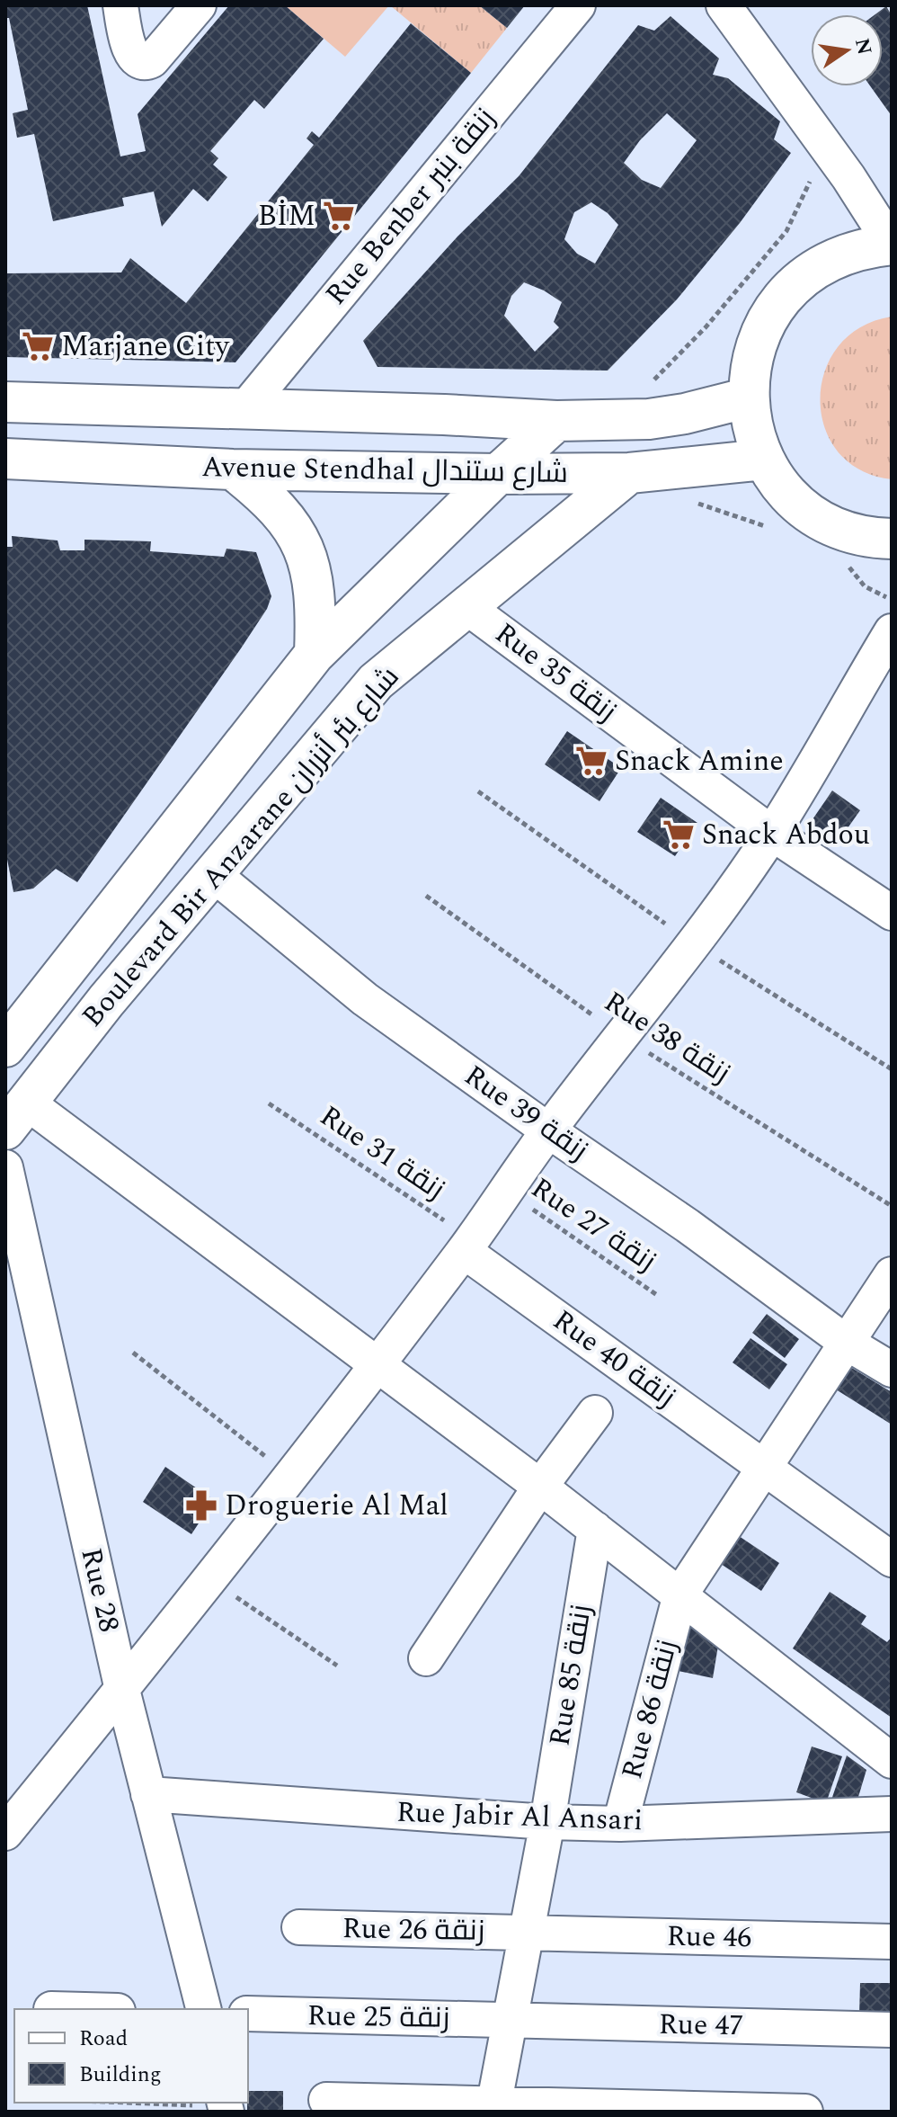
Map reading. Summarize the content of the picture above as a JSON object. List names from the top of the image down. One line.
{"streets":{"main road":["Avenue Stendhal شارع ستندال","Boulevard Bir Anzarane شارع بئر أنزران"],"street":["Rue Benber زنقة بنبر","Rue 35 زنقة","Rue 39 زنقة","Rue 40 زنقة","Rue 28","Rue 85 زنقة","Rue 86 زنقة","Rue Jabir Al Ansari","Rue 26 زنقة","Rue 46","Rue 25 زنقة","Rue 47"],"path":["Rue 38 زنقة","Rue 31 زنقة","Rue 27 زنقة"]},"crossings":[["Rue Benber زنقة بنبر","Avenue Stendhal شارع ستندال"],["Avenue Stendhal شارع ستندال","Boulevard Bir Anzarane شارع بئر أنزران"],["Rue 35 زنقة","Boulevard Bir Anzarane شارع بئر أنزران"],["Boulevard Bir Anzarane شارع بئر أنزران","Rue 39 زنقة"],["Rue 39 زنقة","Rue 86 زنقة"],["Rue 31 زنقة","Rue 40 زنقة"],["Rue 40 زنقة","Rue 86 زنقة"],["Rue 28","Rue Jabir Al Ansari"],["Rue 85 زنقة","Rue Jabir Al Ansari"],["Rue 85 زنقة","Rue 26 زنقة"],["Rue 85 زنقة","Rue 46"],["Rue 85 زنقة","Rue 25 زنقة"],["Rue 85 زنقة","Rue 47"],["Rue 86 زنقة","Rue Jabir Al Ansari"],["Rue 26 زنقة","Rue 46"],["Rue 25 زنقة","Rue 47"]],"places":{"supermarket":["BİM","Marjane City","Snack Amine","Snack Abdou"],"pharmacy":["Droguerie Al Mal"]},"legend":["Road","Building"],"north":"right"}
